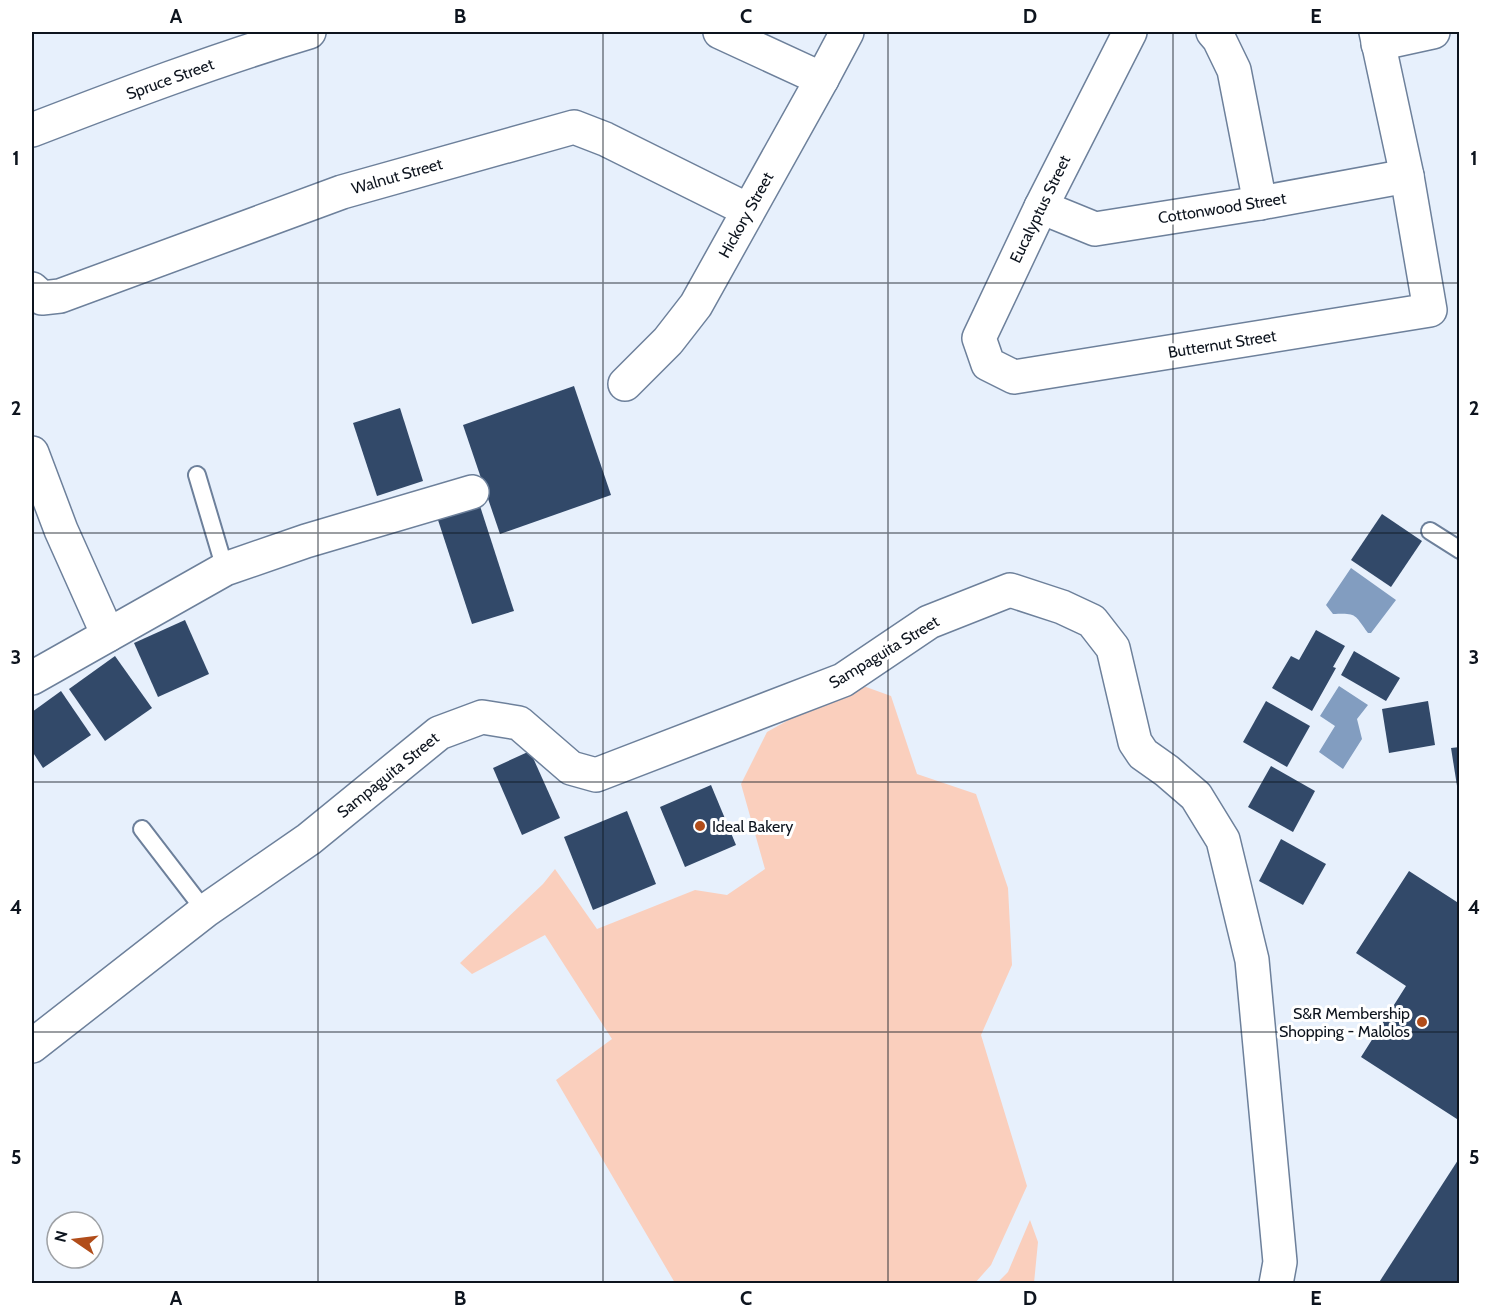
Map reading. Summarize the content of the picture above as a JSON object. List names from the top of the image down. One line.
{"streets":{"street":["Spruce Street","Walnut Street","Cottonwood Street","Eucalyptus Street","Hickory Street","Butternut Street","Sampaguita Street"]},"crossings":[["Walnut Street","Hickory Street"],["Cottonwood Street","Eucalyptus Street"],["Cottonwood Street","Butternut Street"],["Eucalyptus Street","Butternut Street"]],"places":["Ideal Bakery","S&R Membership Shopping - Malolos"],"north":"left","grid":{"columns":["A","B","C","D","E"],"rows":["1","2","3","4","5"]}}
